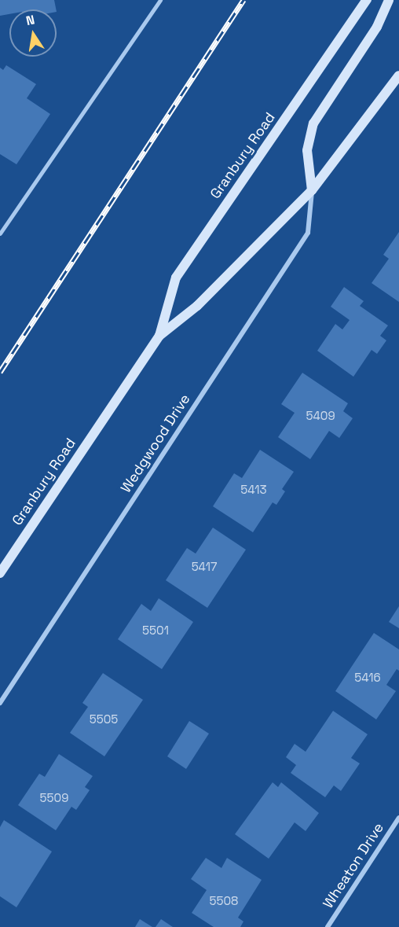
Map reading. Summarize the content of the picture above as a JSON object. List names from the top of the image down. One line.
{"streets":{"main road":["Granbury Road"],"street":["Wedgwood Drive","Wheaton Drive"]},"crossings":[["Granbury Road","Wedgwood Drive"]],"house_numbers":["5409","5413","5417","5501","5416","5505","5509","5508"],"north":"top"}
